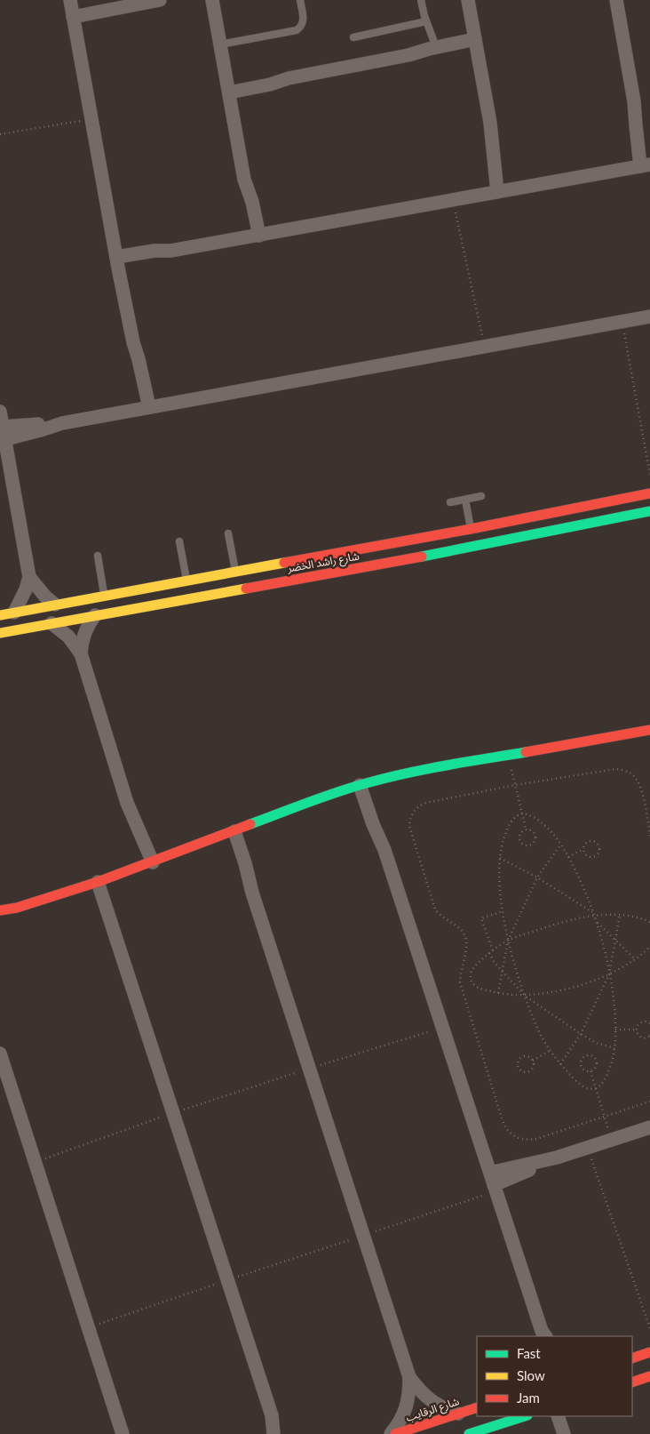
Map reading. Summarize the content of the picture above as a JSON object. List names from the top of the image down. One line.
{"streets":{"street":["شارع راشد الخضر","شارع الرقايب"]},"legend":["Fast","Slow","Jam"]}
